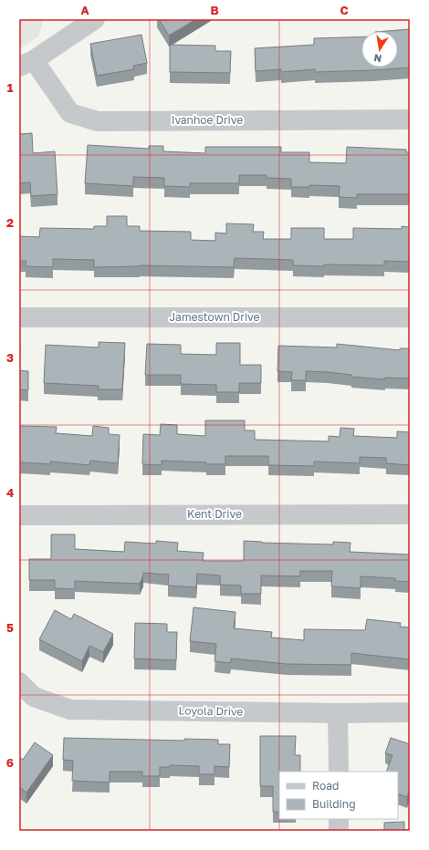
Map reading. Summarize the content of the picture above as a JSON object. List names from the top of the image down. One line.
{"streets":{"street":["Ivanhoe Drive","Jamestown Drive","Kent Drive","Loyola Drive"]},"legend":["Road","Building"],"north":"bottom","grid":{"columns":["A","B","C"],"rows":["1","2","3","4","5","6"]}}
